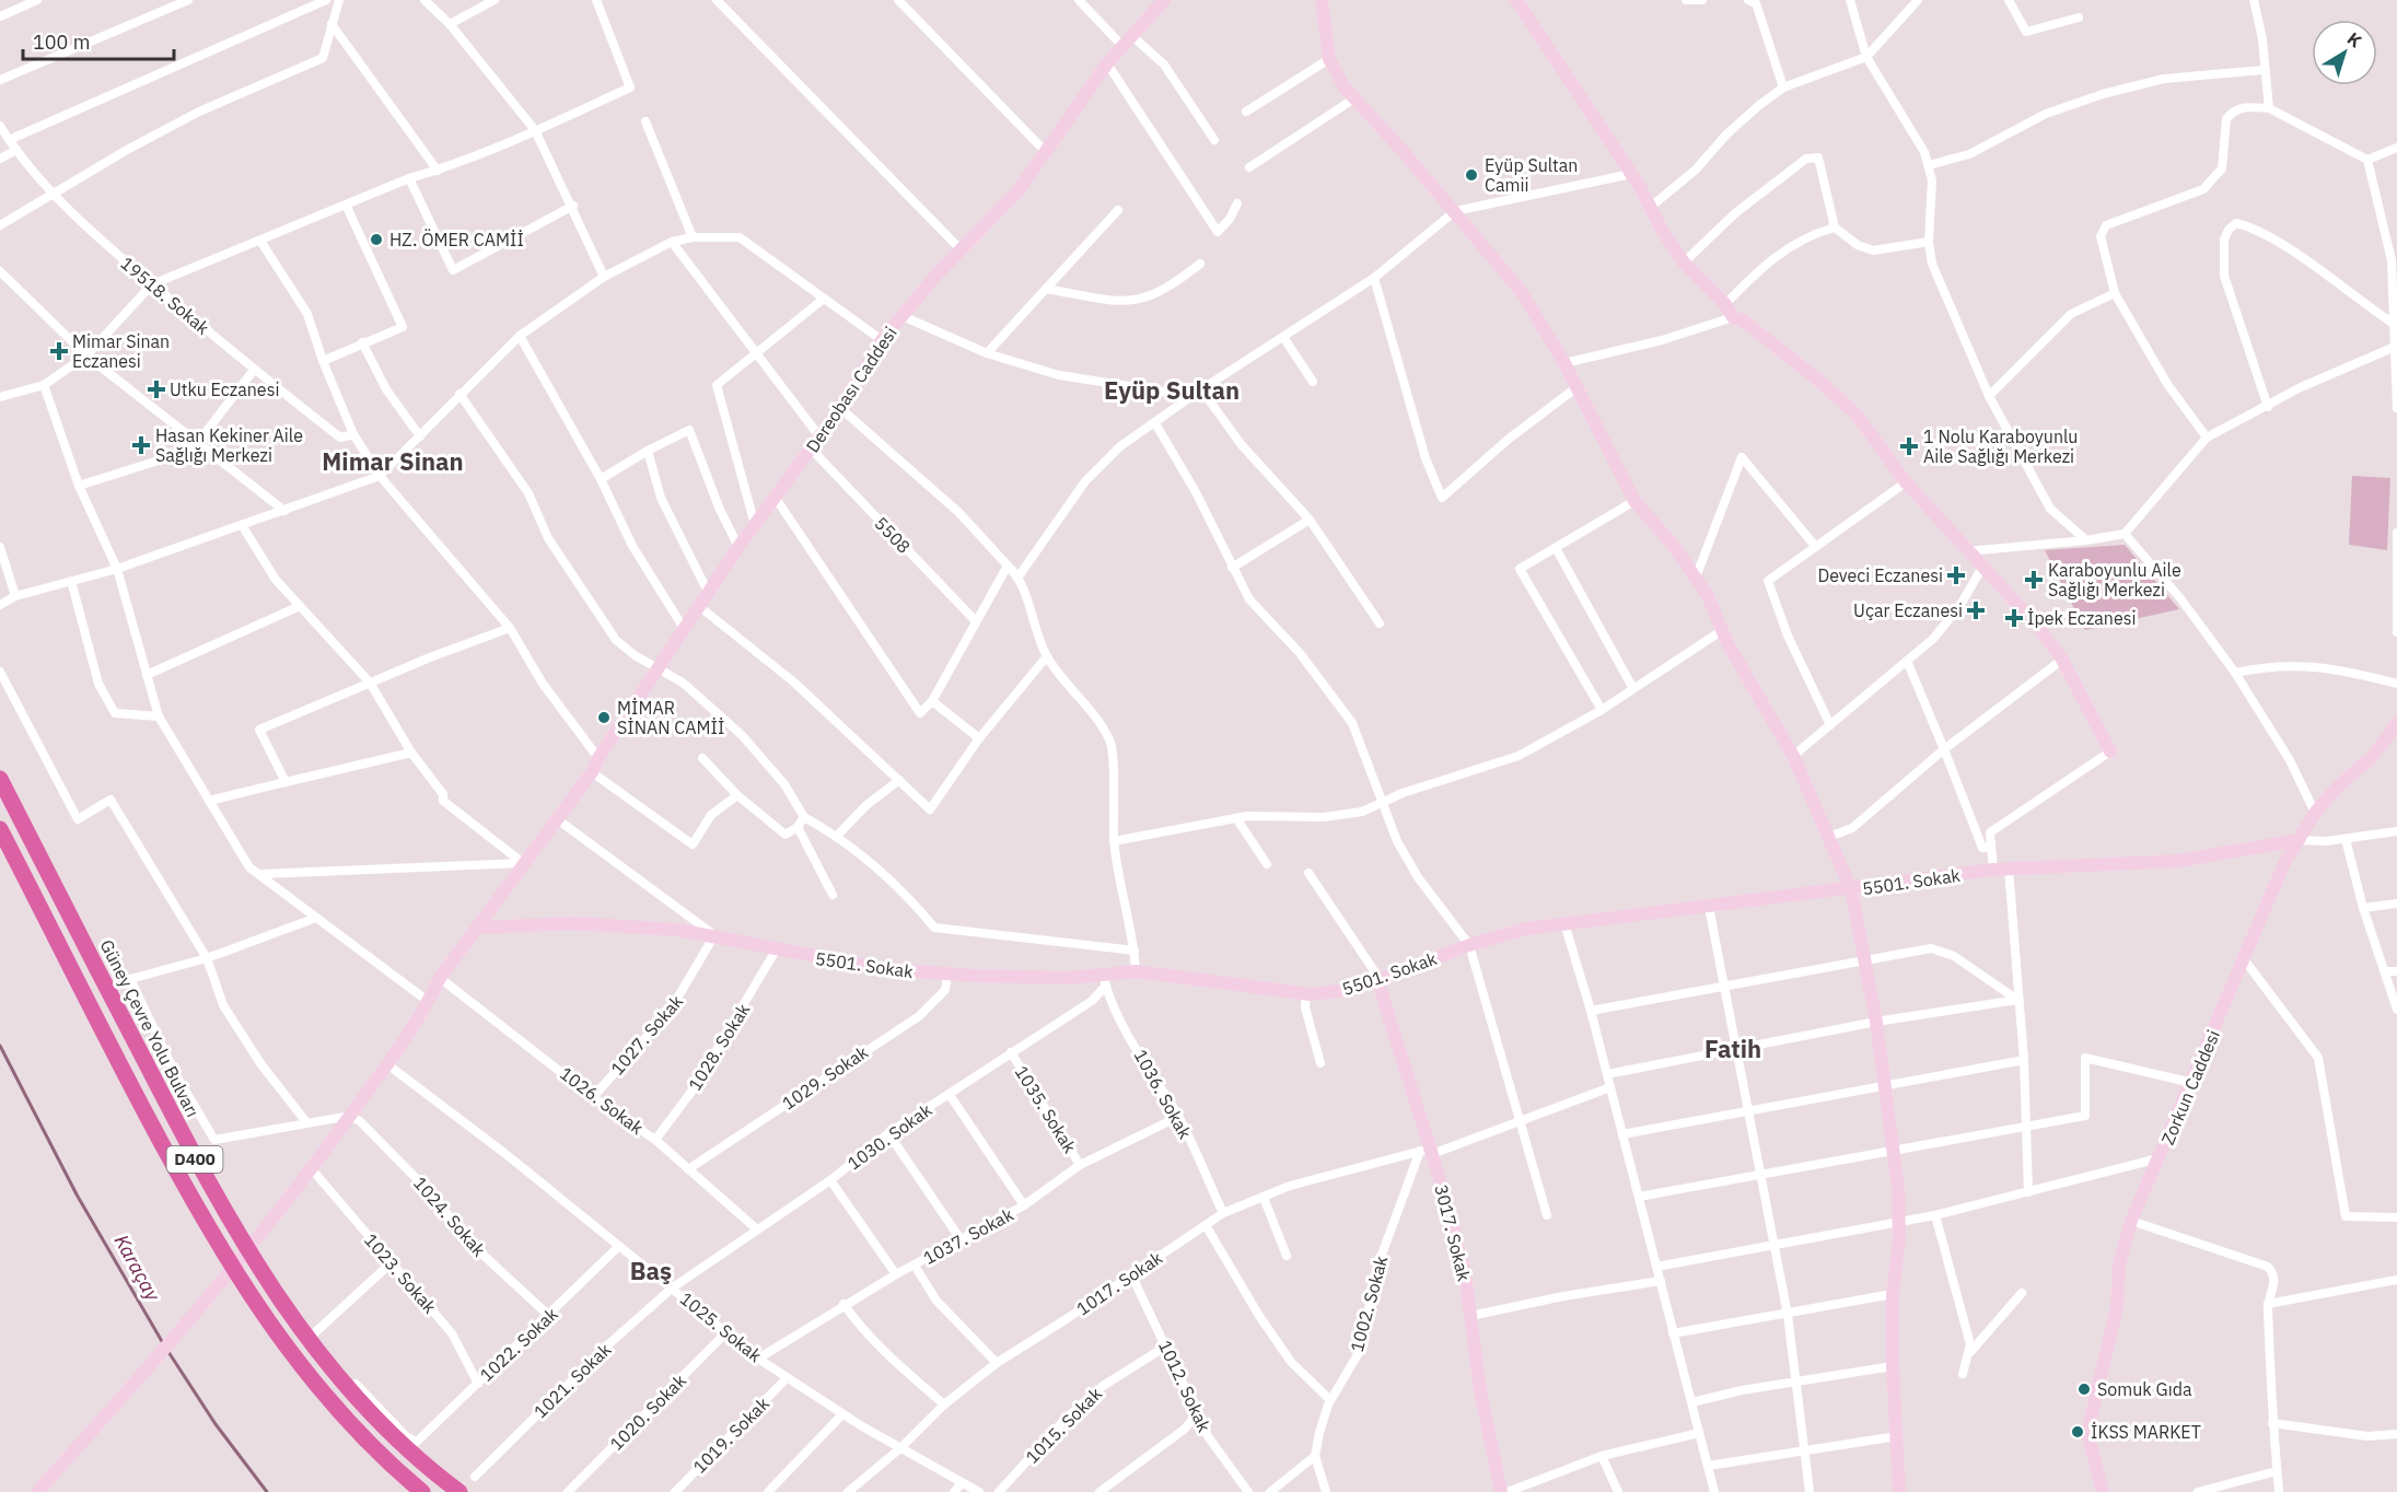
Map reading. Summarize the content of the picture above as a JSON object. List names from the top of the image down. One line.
{"streets":{"highway":["Güney Çevre Yolu Bulvarı","D400"],"street":["19518. Sokak","Dereobası Caddesi","5508","5501. Sokak","1027. Sokak","1028. Sokak","1029. Sokak","Zorkun Caddesi","1036. Sokak","1026. Sokak","1035. Sokak","1030. Sokak","1024. Sokak","3017. Sokak","1037. Sokak","1023. Sokak","1017. Sokak","1002. Sokak","1025. Sokak","1022. Sokak","1021. Sokak","1012. Sokak","1020. Sokak","1015. Sokak","1019. Sokak"]},"crossings":[["Dereobası Caddesi","5508"],["Dereobası Caddesi","5501. Sokak"],["Dereobası Caddesi","Güney Çevre Yolu Bulvarı"],["Dereobası Caddesi","1026. Sokak"],["Dereobası Caddesi","D400"],["Dereobası Caddesi","1024. Sokak"],["Dereobası Caddesi","1023. Sokak"],["Dereobası Caddesi","1025. Sokak"],["5501. Sokak","1027. Sokak"],["5501. Sokak","1028. Sokak"],["5501. Sokak","1029. Sokak"],["5501. Sokak","Zorkun Caddesi"],["5501. Sokak","1036. Sokak"],["5501. Sokak","1030. Sokak"],["5501. Sokak","3017. Sokak"],["1027. Sokak","1026. Sokak"],["1028. Sokak","1026. Sokak"],["1029. Sokak","1026. Sokak"],["1036. Sokak","1030. Sokak"],["1036. Sokak","1037. Sokak"],["1036. Sokak","1017. Sokak"],["1026. Sokak","1030. Sokak"],["1035. Sokak","1030. Sokak"],["1035. Sokak","1037. Sokak"],["1030. Sokak","1025. Sokak"],["1030. Sokak","1021. Sokak"],["1024. Sokak","1022. Sokak"],["3017. Sokak","1017. Sokak"],["3017. Sokak","1002. Sokak"],["1037. Sokak","1025. Sokak"],["1023. Sokak","1022. Sokak"],["1017. Sokak","1002. Sokak"],["1017. Sokak","1025. Sokak"],["1017. Sokak","1012. Sokak"],["1025. Sokak","1022. Sokak"],["1025. Sokak","1021. Sokak"],["1025. Sokak","1020. Sokak"],["1025. Sokak","1019. Sokak"],["1012. Sokak","1015. Sokak"]],"districts":["Eyüp Sultan","Mimar Sinan","Fatih","Baş"],"water":["Karaçay"],"places":{"other":["Eyüp Sultan Camii","HZ. ÖMER CAMİİ","MİMAR SİNAN CAMİİ","Somuk Gıda","İKSS MARKET"],"health":["Mimar Sinan Eczanesi","Utku Eczanesi","Hasan Kekiner Aile Sağlığı Merkezi","1 Nolu Karaboyunlu Aile Sağlığı Merkezi","Deveci Eczanesi","Karaboyunlu Aile Sağlığı Merkezi","Uçar Eczanesi","İpek Eczanesi"]},"scale_bar":"100 m","north":"top right"}
